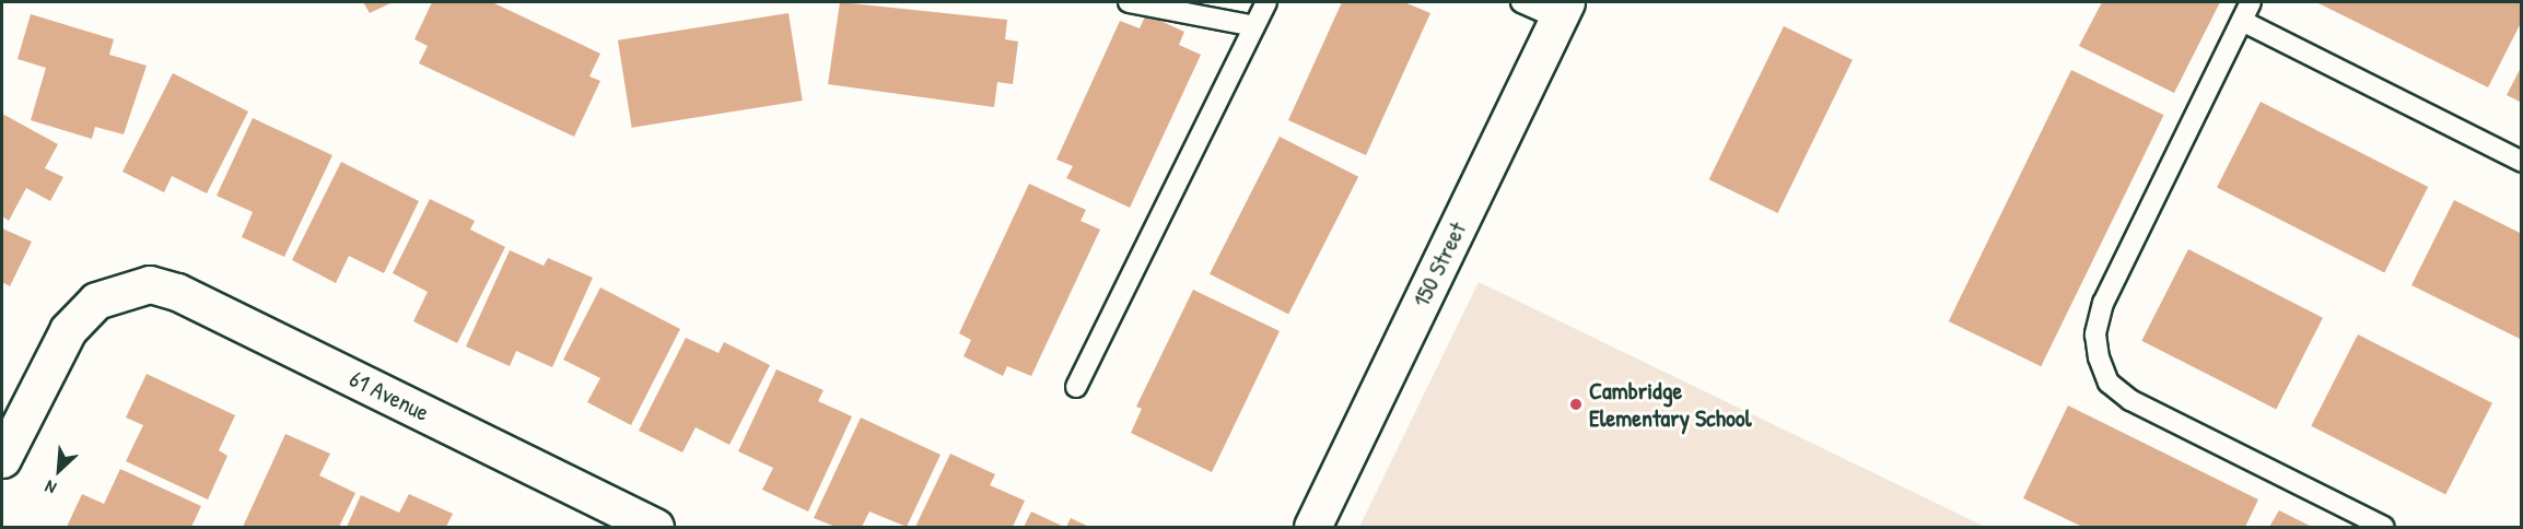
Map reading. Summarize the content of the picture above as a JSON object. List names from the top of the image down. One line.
{"streets":{"street":["150 Street","61 Avenue"]},"places":["Cambridge Elementary School"],"north":"bottom left"}
